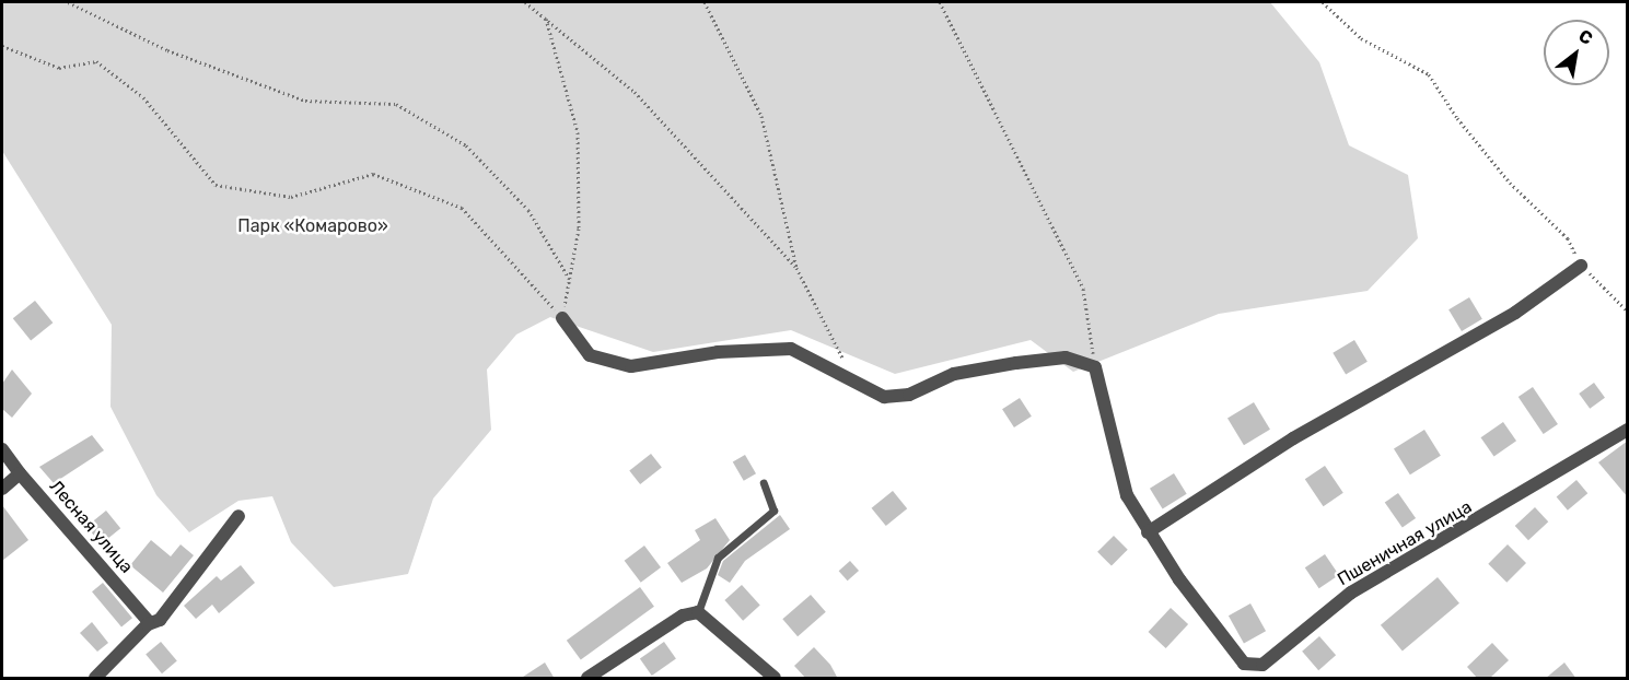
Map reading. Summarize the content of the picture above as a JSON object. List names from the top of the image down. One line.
{"streets":{"street":["Лесная улица","Пшеничная улица"]},"parks":["Парк «Комарово»"],"north":"top right"}
